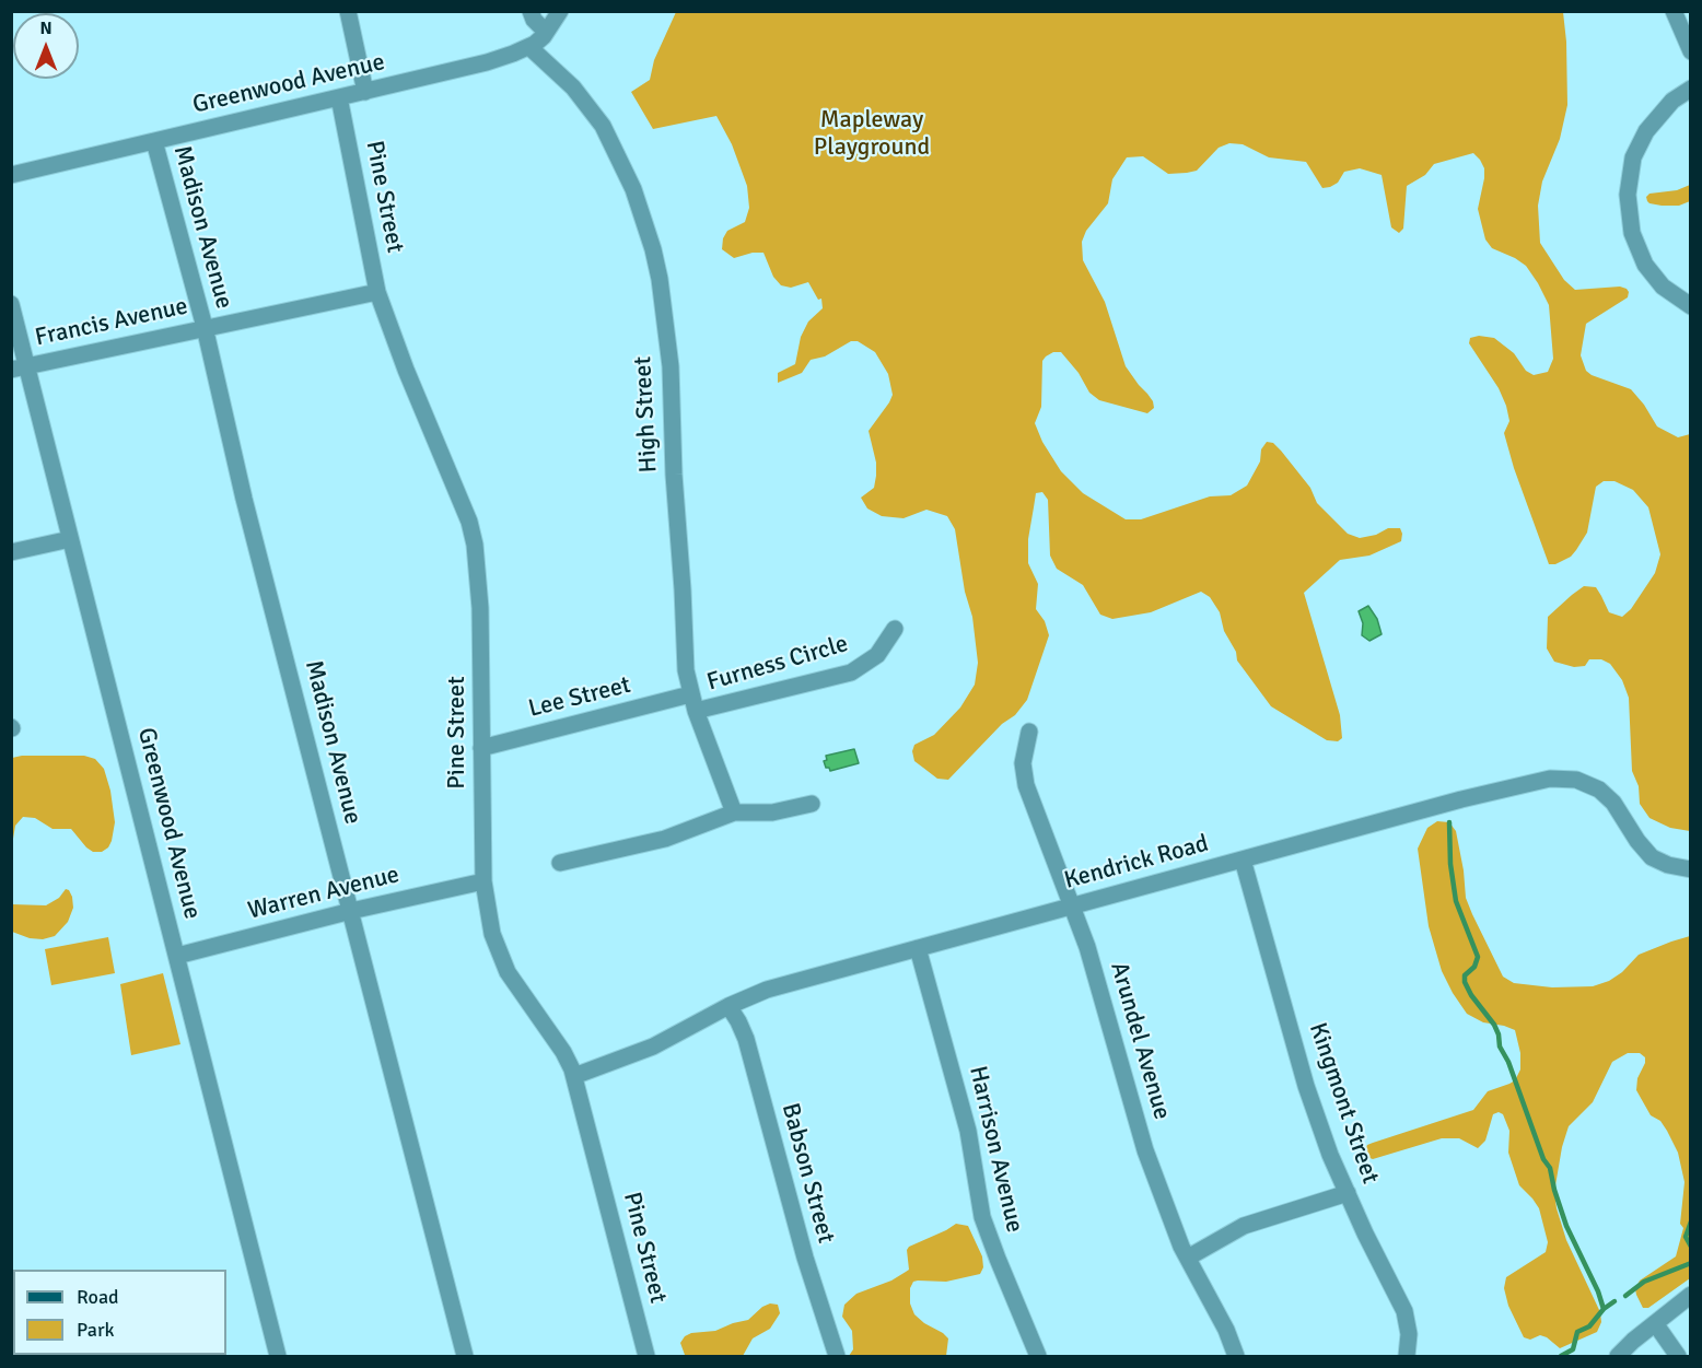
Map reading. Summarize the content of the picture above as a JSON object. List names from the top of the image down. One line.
{"streets":{"street":["Greenwood Avenue","Pine Street","Madison Avenue","Francis Avenue","High Street","Furness Circle","Lee Street","Kendrick Road","Warren Avenue","Arundel Avenue","Kingmont Street","Harrison Avenue","Babson Street"]},"crossings":[["Greenwood Avenue","Pine Street"],["Greenwood Avenue","Madison Avenue"],["Greenwood Avenue","Francis Avenue"],["Greenwood Avenue","High Street"],["Greenwood Avenue","Warren Avenue"],["Pine Street","Francis Avenue"],["Pine Street","Lee Street"],["Pine Street","Kendrick Road"],["Pine Street","Warren Avenue"],["Madison Avenue","Francis Avenue"],["Madison Avenue","Warren Avenue"],["High Street","Furness Circle"],["High Street","Lee Street"],["Kendrick Road","Arundel Avenue"],["Kendrick Road","Kingmont Street"],["Kendrick Road","Harrison Avenue"],["Kendrick Road","Babson Street"]],"parks":["Mapleway Playground"],"legend":["Road","Park"],"north":"top"}
